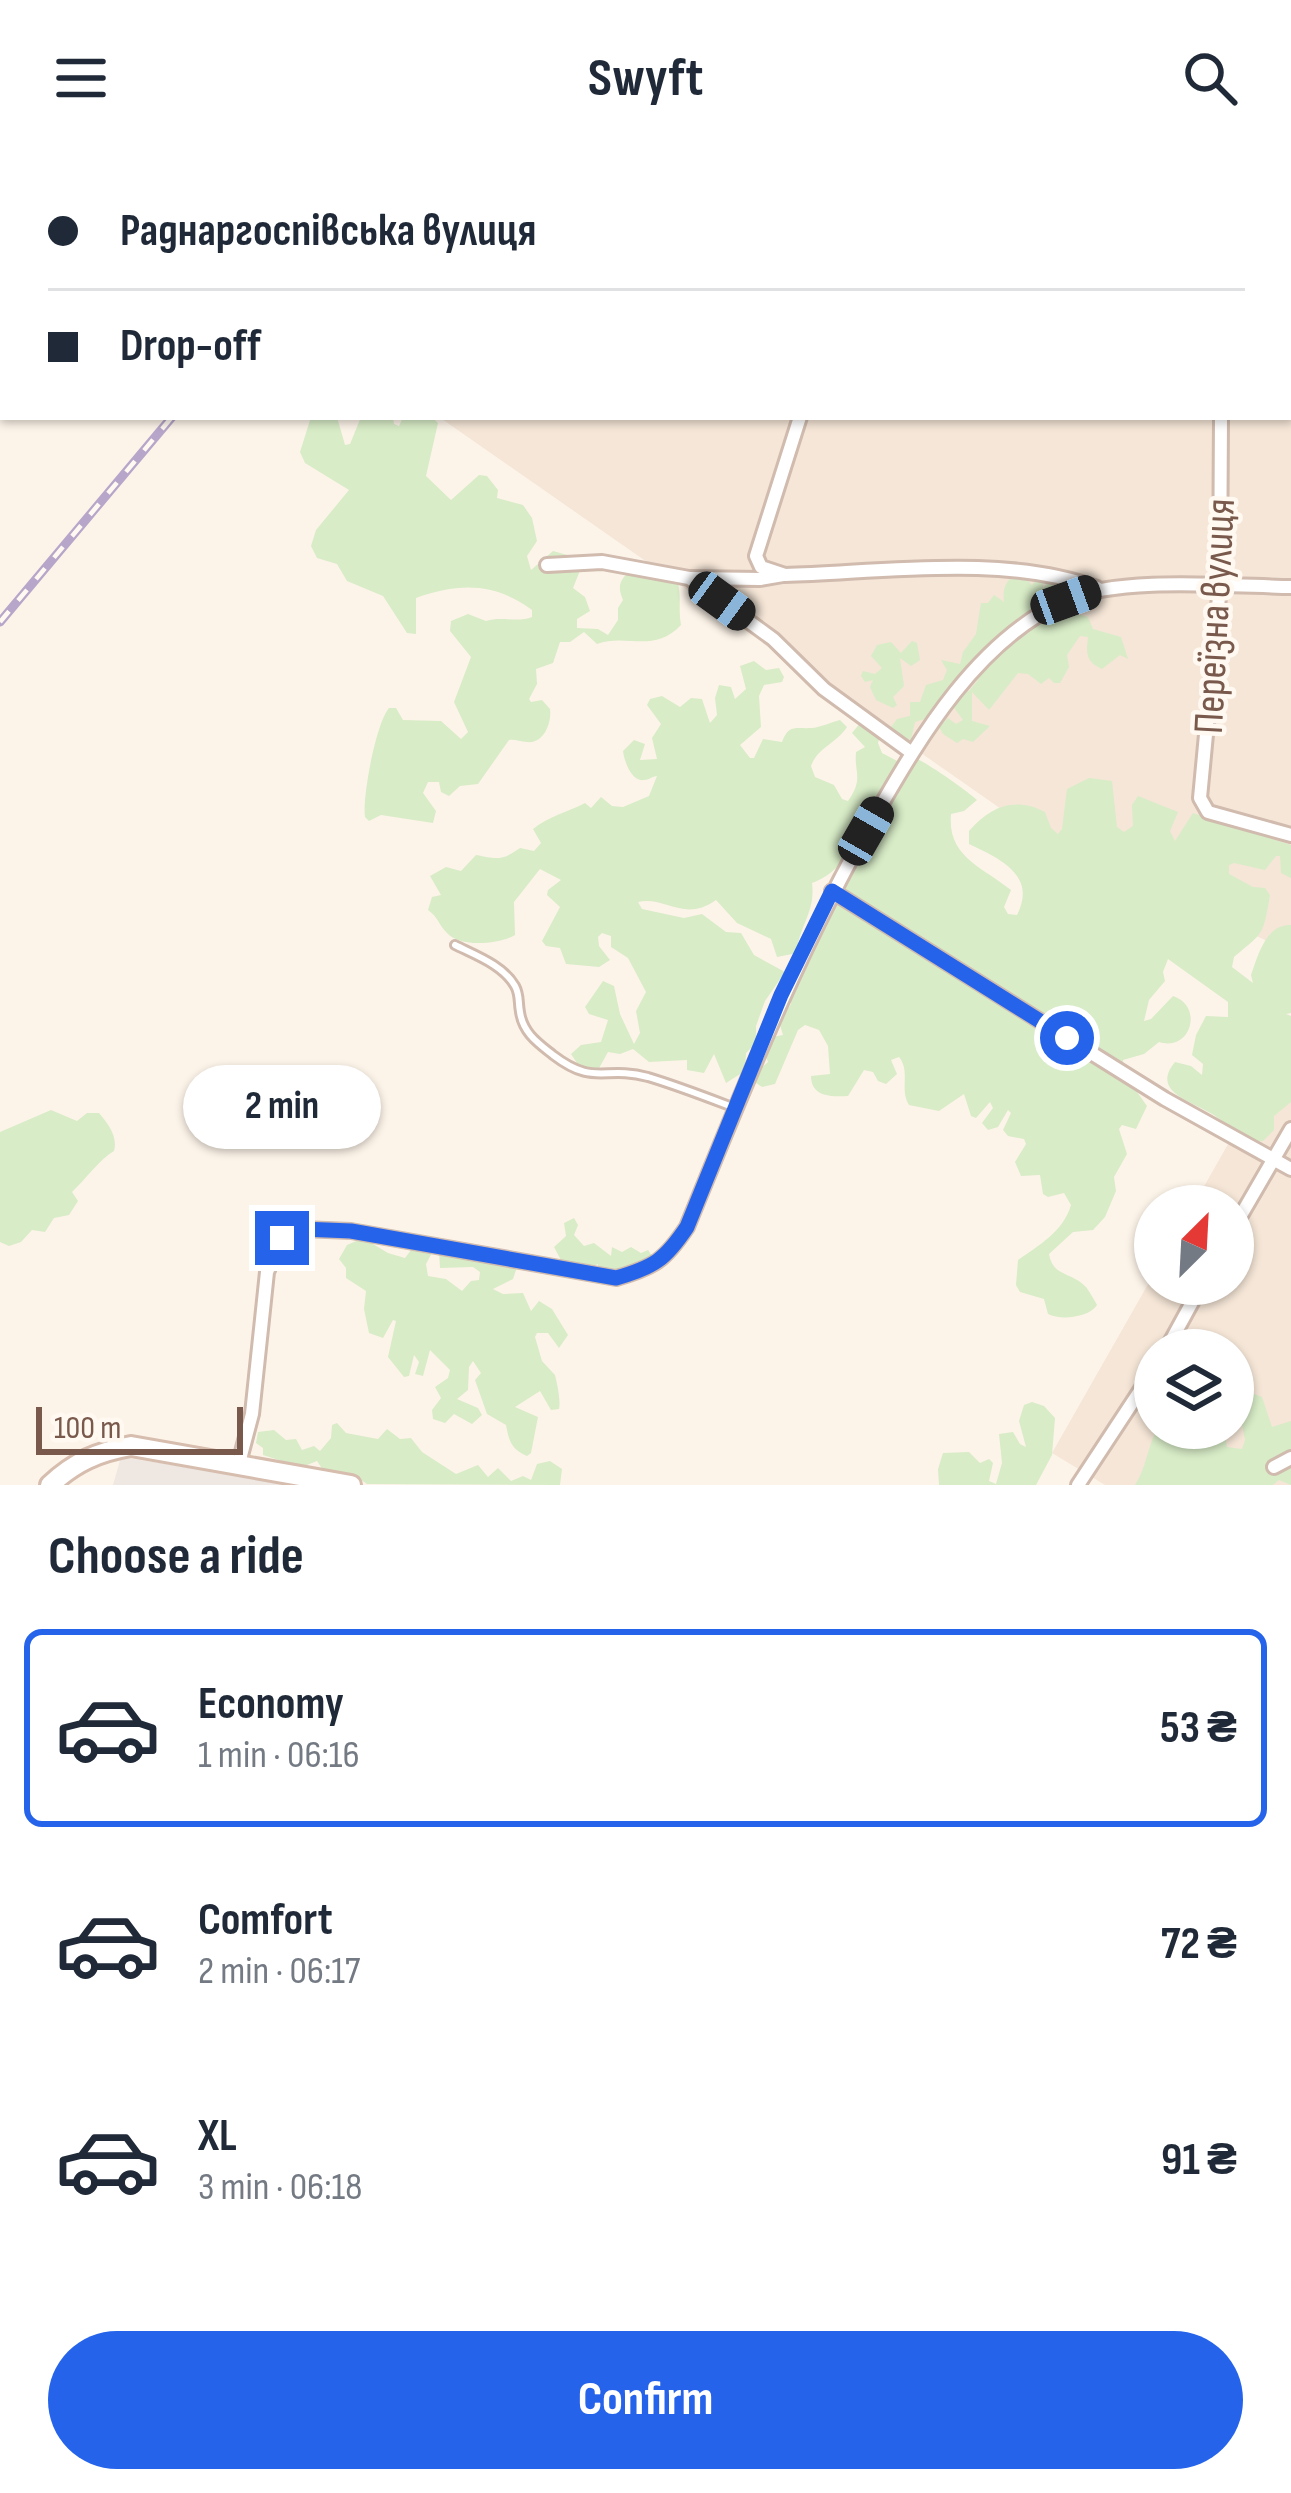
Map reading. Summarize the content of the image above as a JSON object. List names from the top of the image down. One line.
{"streets":{"street":["Переїзна вулиця"]},"scale_bar":"100 m","north":"top right","page":{"header":"Swyft","banner":["Раднаргоспівська вулиця","Drop-off"],"bubble":"2 min","scale":"100 m","heading":"Choose a ride","list":[{"name":"Economy","note":"1 min · 06:16","value":"53 ₴"},{"name":"Comfort","note":"2 min · 06:17","value":"72 ₴"},{"name":"XL","note":"3 min · 06:18","value":"91 ₴"}],"buttons":"Confirm"}}
